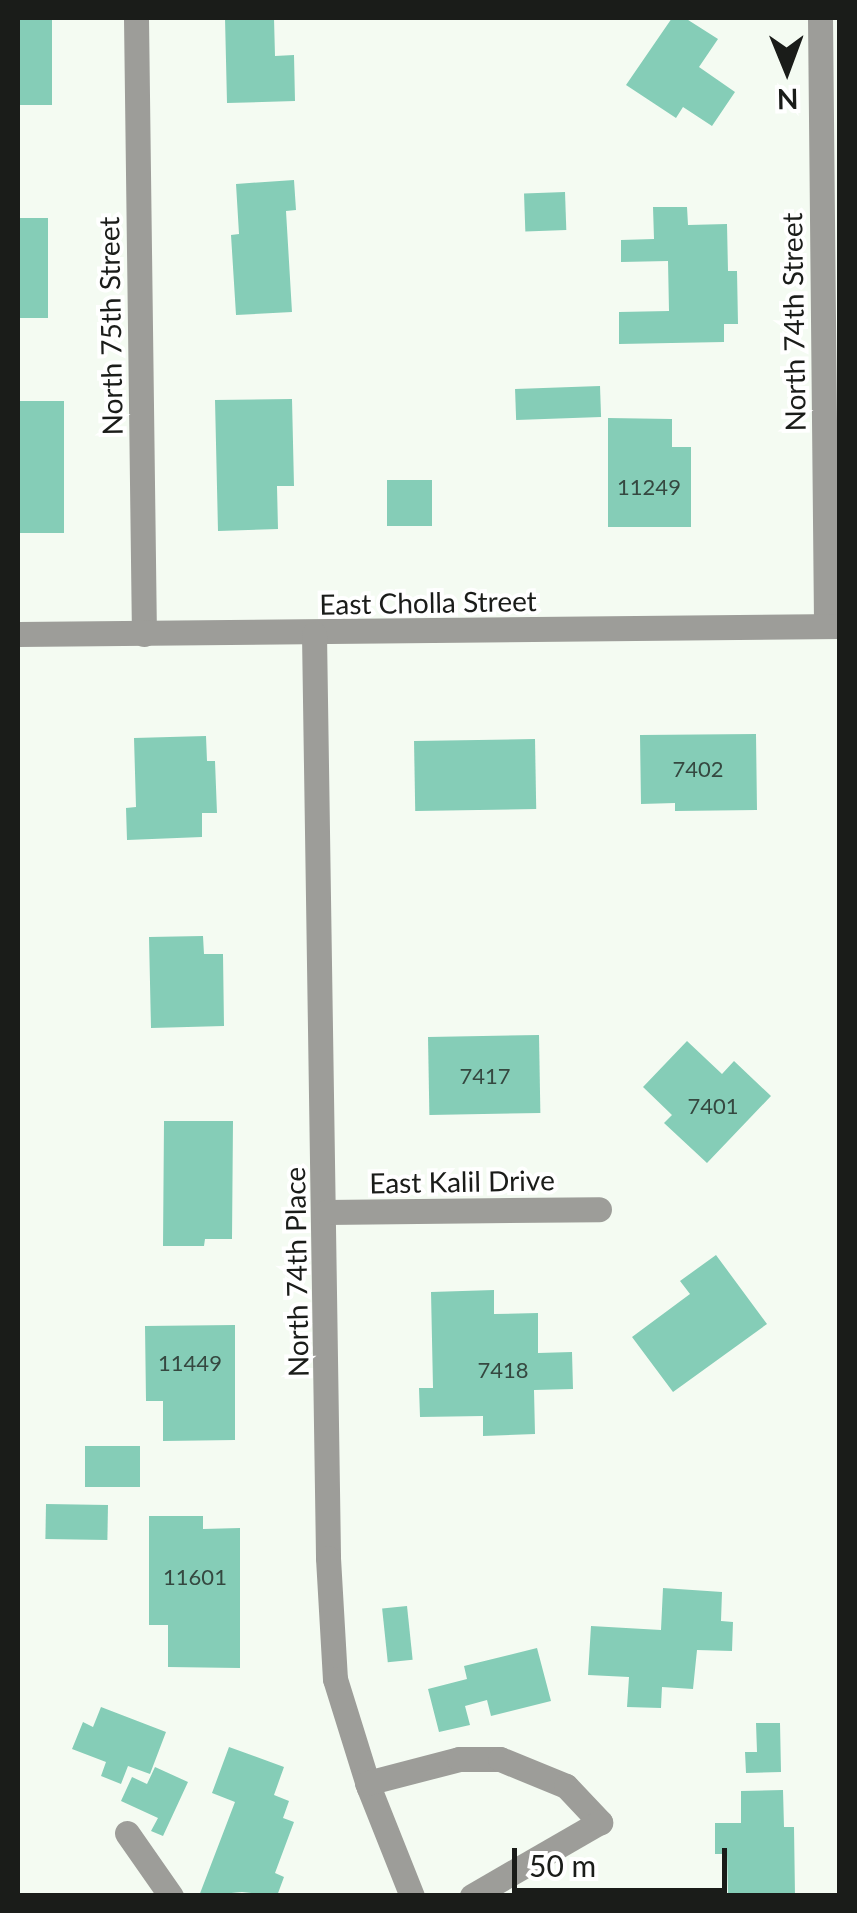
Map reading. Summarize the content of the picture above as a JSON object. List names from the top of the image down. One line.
{"streets":{"street":["North 74th Street","North 75th Street","East Cholla Street","East Kalil Drive","North 74th Place"]},"crossings":[["North 74th Street","East Cholla Street"],["North 75th Street","East Cholla Street"],["East Cholla Street","North 74th Place"],["East Kalil Drive","North 74th Place"]],"house_numbers":["11249","7402","7417","7401","11449","7418","11601"],"scale_bar":"50 m","north":"bottom"}
